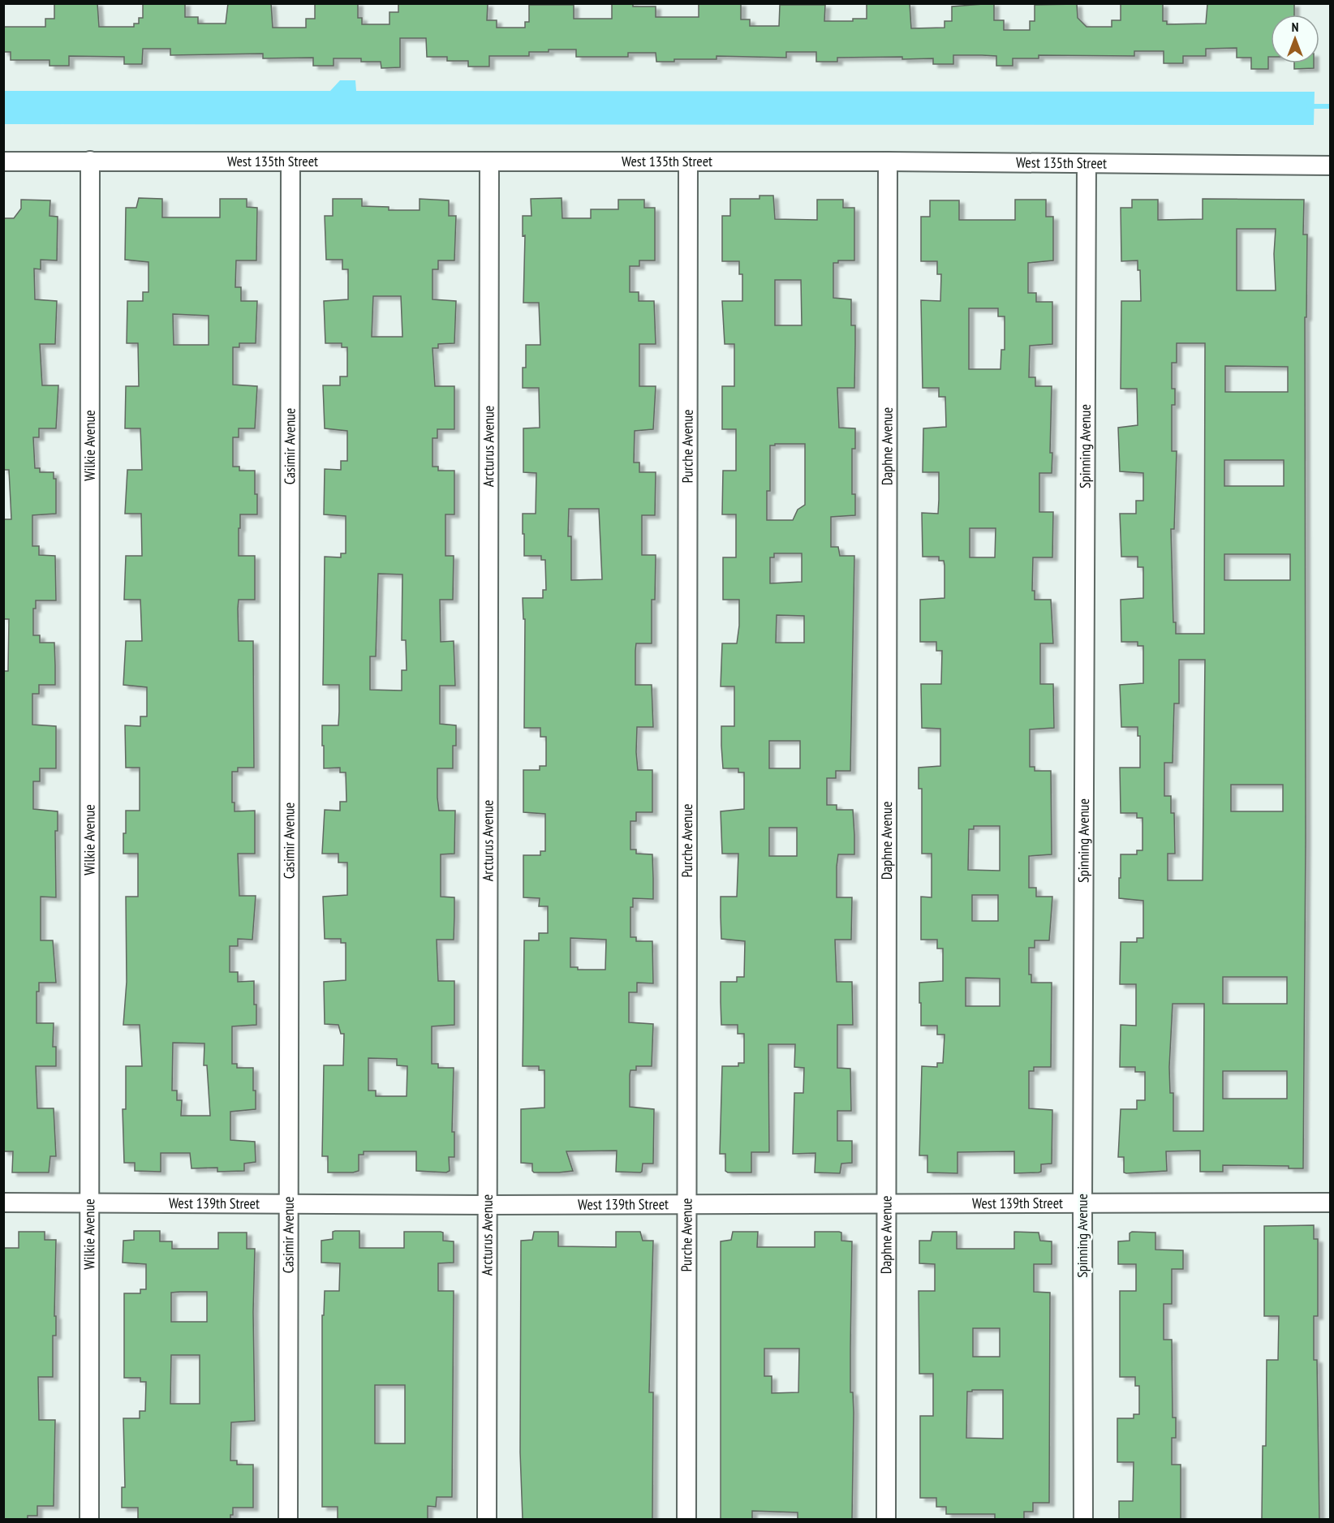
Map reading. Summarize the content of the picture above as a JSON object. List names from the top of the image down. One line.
{"streets":{"street":["West 135th Street","Wilkie Avenue","Casimir Avenue","Arcturus Avenue","Purche Avenue","Daphne Avenue","Spinning Avenue","West 139th Street"]},"crossings":[["West 135th Street","Wilkie Avenue"],["West 135th Street","Casimir Avenue"],["West 135th Street","Arcturus Avenue"],["West 135th Street","Purche Avenue"],["West 135th Street","Daphne Avenue"],["West 135th Street","Spinning Avenue"],["Wilkie Avenue","West 139th Street"],["Casimir Avenue","West 139th Street"],["Arcturus Avenue","West 139th Street"],["Purche Avenue","West 139th Street"],["Daphne Avenue","West 139th Street"],["Spinning Avenue","West 139th Street"]],"north":"top"}
